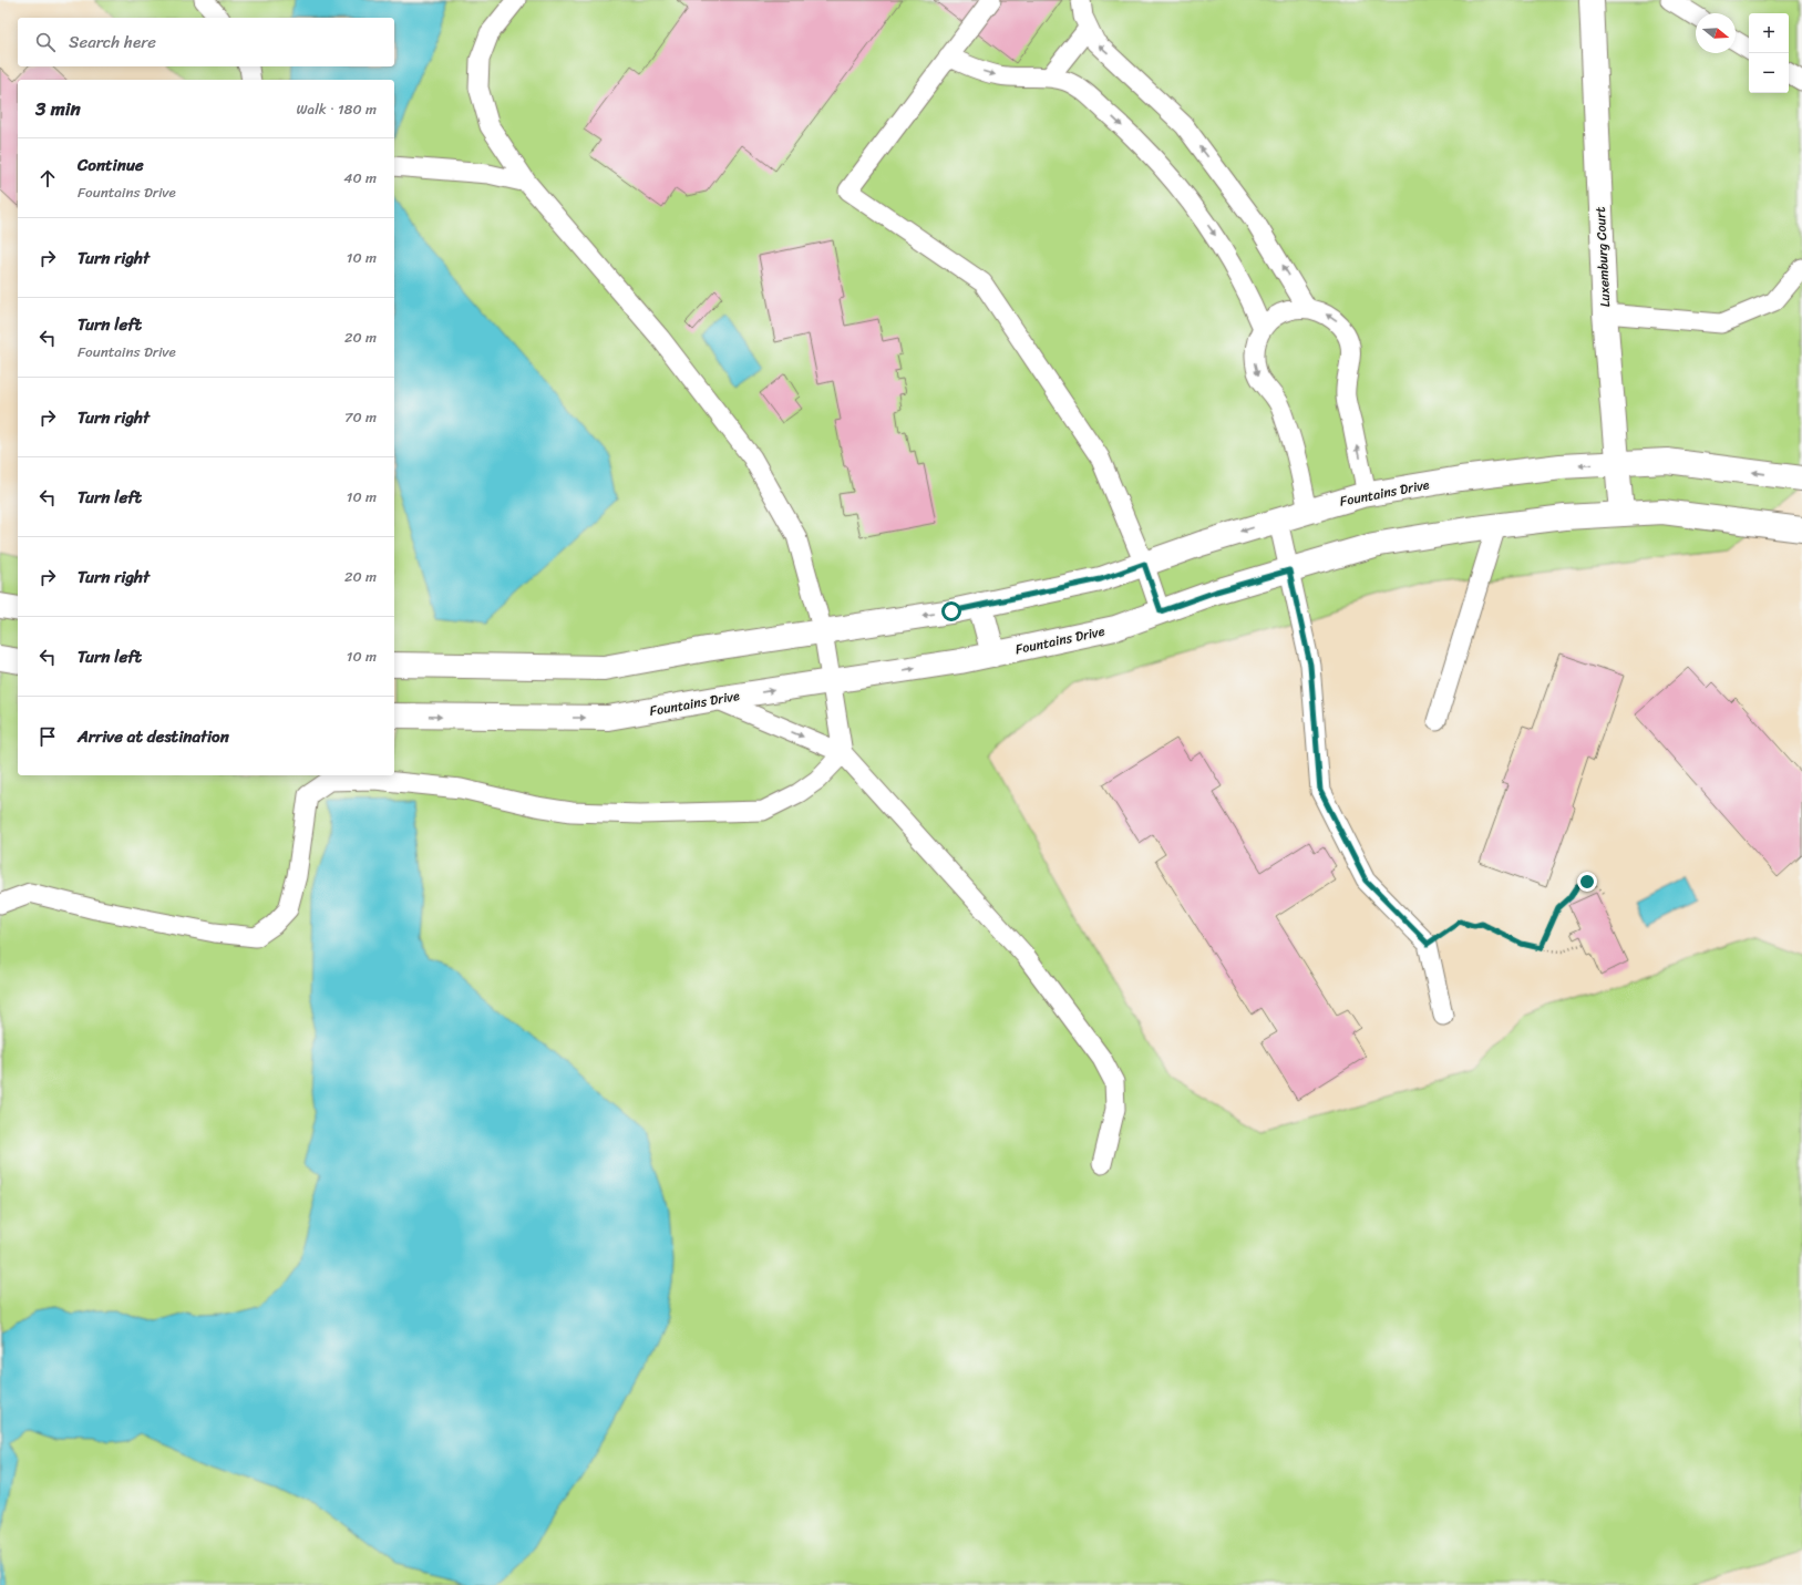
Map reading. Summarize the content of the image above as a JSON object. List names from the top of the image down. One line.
{"streets":{"street":["Luxemburg Court","Fountains Drive"]},"crossings":[["Luxemburg Court","Fountains Drive"]],"north":"right","page":{"map_buttons":["+","−"],"search":"Search here","heading":["3 min","Walk · 180 m"],"list":[["Continue","Fountains Drive","40 m"],["Turn right","10 m"],["Turn left","Fountains Drive","20 m"],["Turn right","70 m"],["Turn left","10 m"],["Turn right","20 m"],["Turn left","10 m"],"Arrive at destination"]}}
